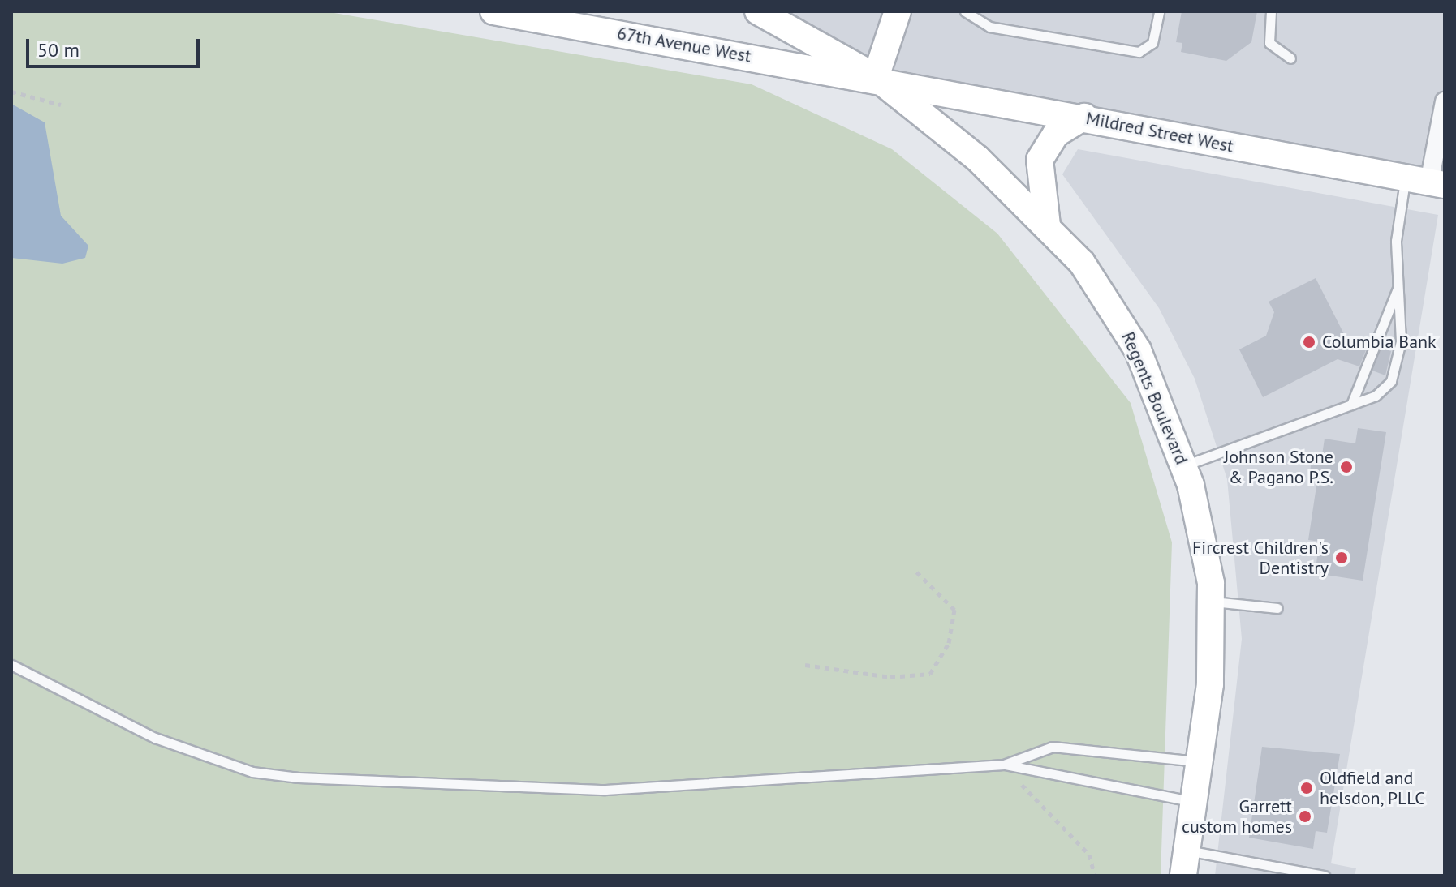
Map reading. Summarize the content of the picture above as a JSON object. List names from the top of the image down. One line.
{"streets":{"main road":["67th Avenue West","Mildred Street West","Regents Boulevard"]},"crossings":[["67th Avenue West","Mildred Street West"],["67th Avenue West","Regents Boulevard"],["Mildred Street West","Regents Boulevard"]],"places":["Columbia Bank","Johnson Stone & Pagano P.S.","Fircrest Children's Dentistry","Oldfield and helsdon, PLLC","Garrett custom homes"],"scale_bar":"50 m"}
